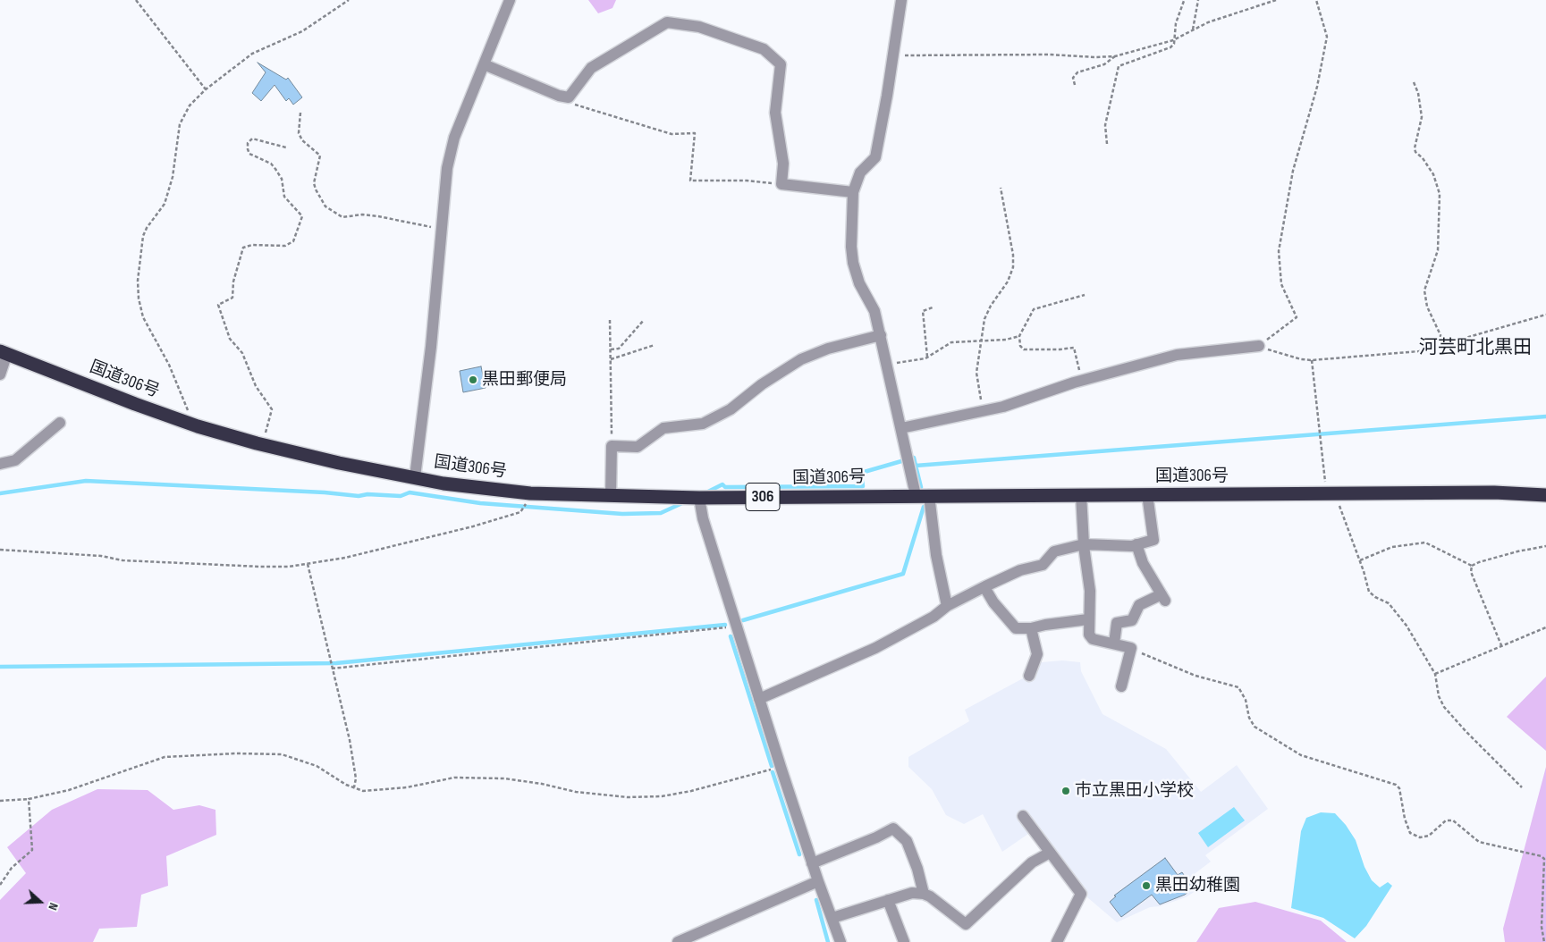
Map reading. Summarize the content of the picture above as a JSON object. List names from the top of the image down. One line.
{"streets":{"highway":["国道306号","306"]},"districts":["河芸町北黒田"],"places":["黒田郵便局","市立黒田小学校","黒田幼稚園"],"north":"right"}
